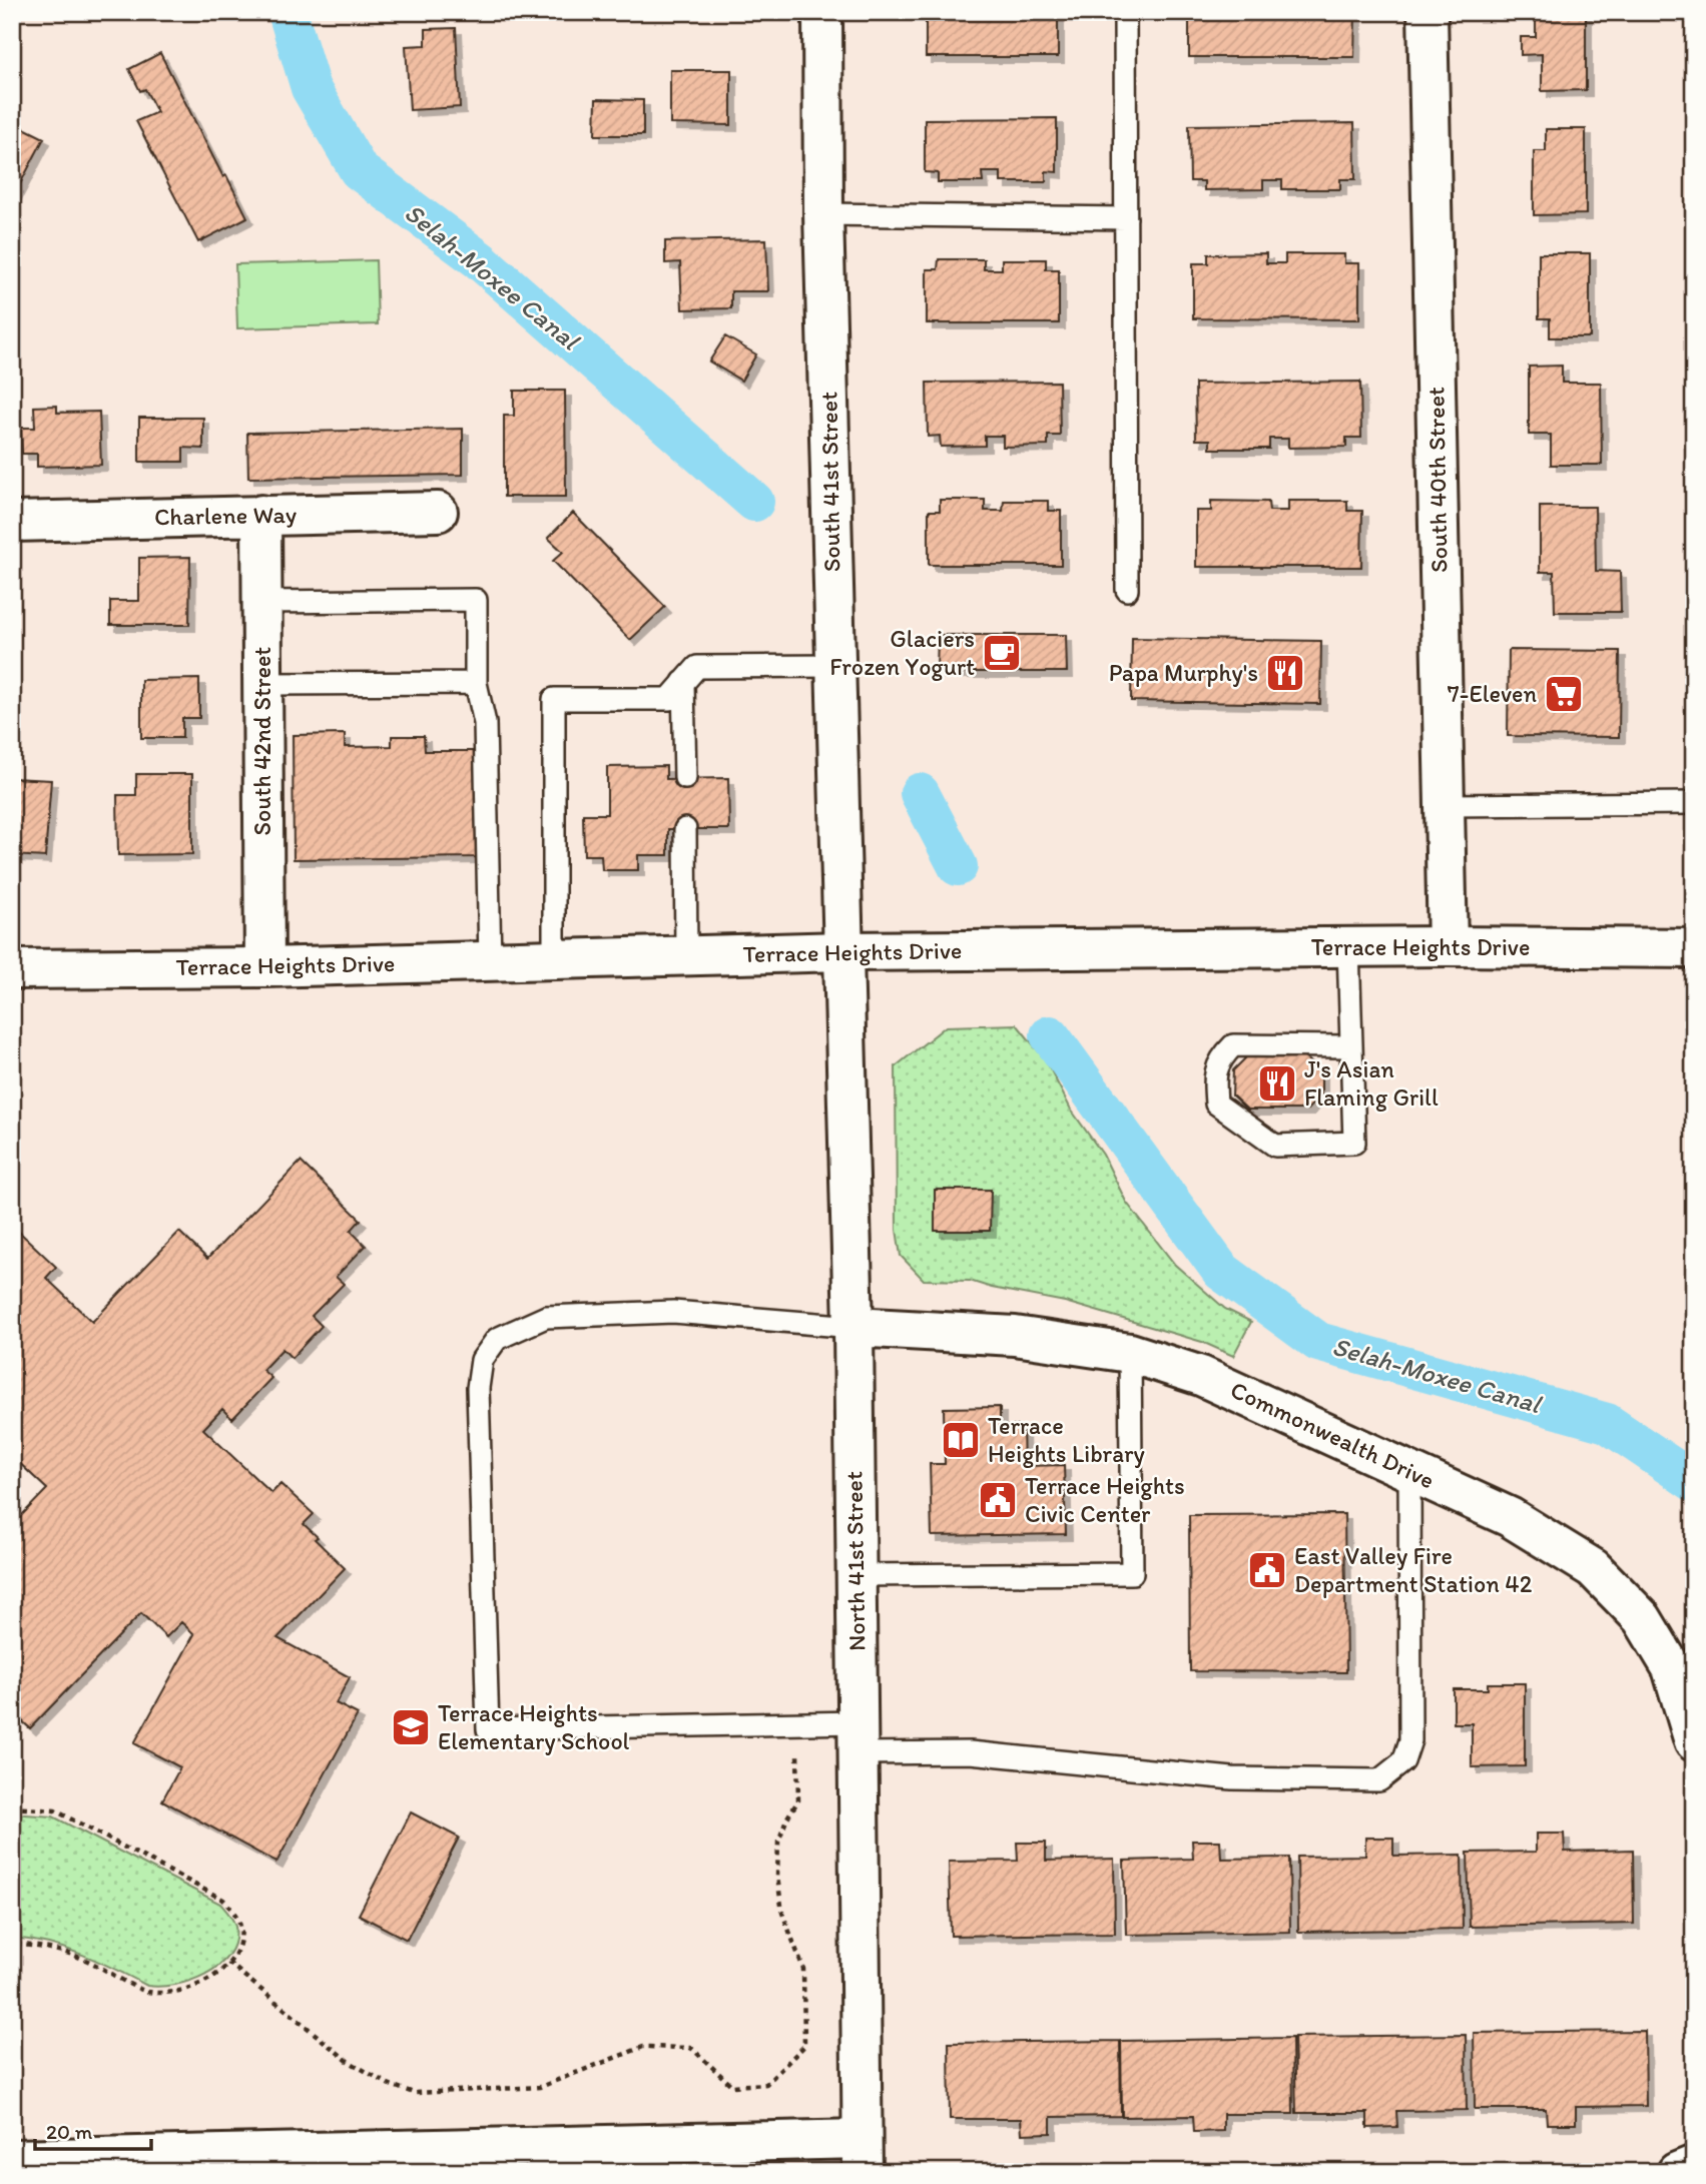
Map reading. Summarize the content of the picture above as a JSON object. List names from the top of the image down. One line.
{"streets":{"street":["South 40th Street","South 41st Street","Charlene Way","South 42nd Street","Terrace Heights Drive","Commonwealth Drive","North 41st Street"]},"crossings":[["South 40th Street","Terrace Heights Drive"],["South 41st Street","Terrace Heights Drive"],["South 41st Street","North 41st Street"],["Charlene Way","South 42nd Street"],["South 42nd Street","Terrace Heights Drive"],["Terrace Heights Drive","North 41st Street"],["Commonwealth Drive","North 41st Street"]],"water":["Selah-Moxee Canal"],"places":{"cafe":["Glaciers Frozen Yogurt"],"restaurant":["Papa Murphy's","J's Asian Flaming Grill"],"supermarket":["7-Eleven"],"library":["Terrace Heights Library"],"public building":["Terrace Heights Civic Center","East Valley Fire Department Station 42"],"school or university":["Terrace Heights Elementary School"]},"scale_bar":"20 m"}
